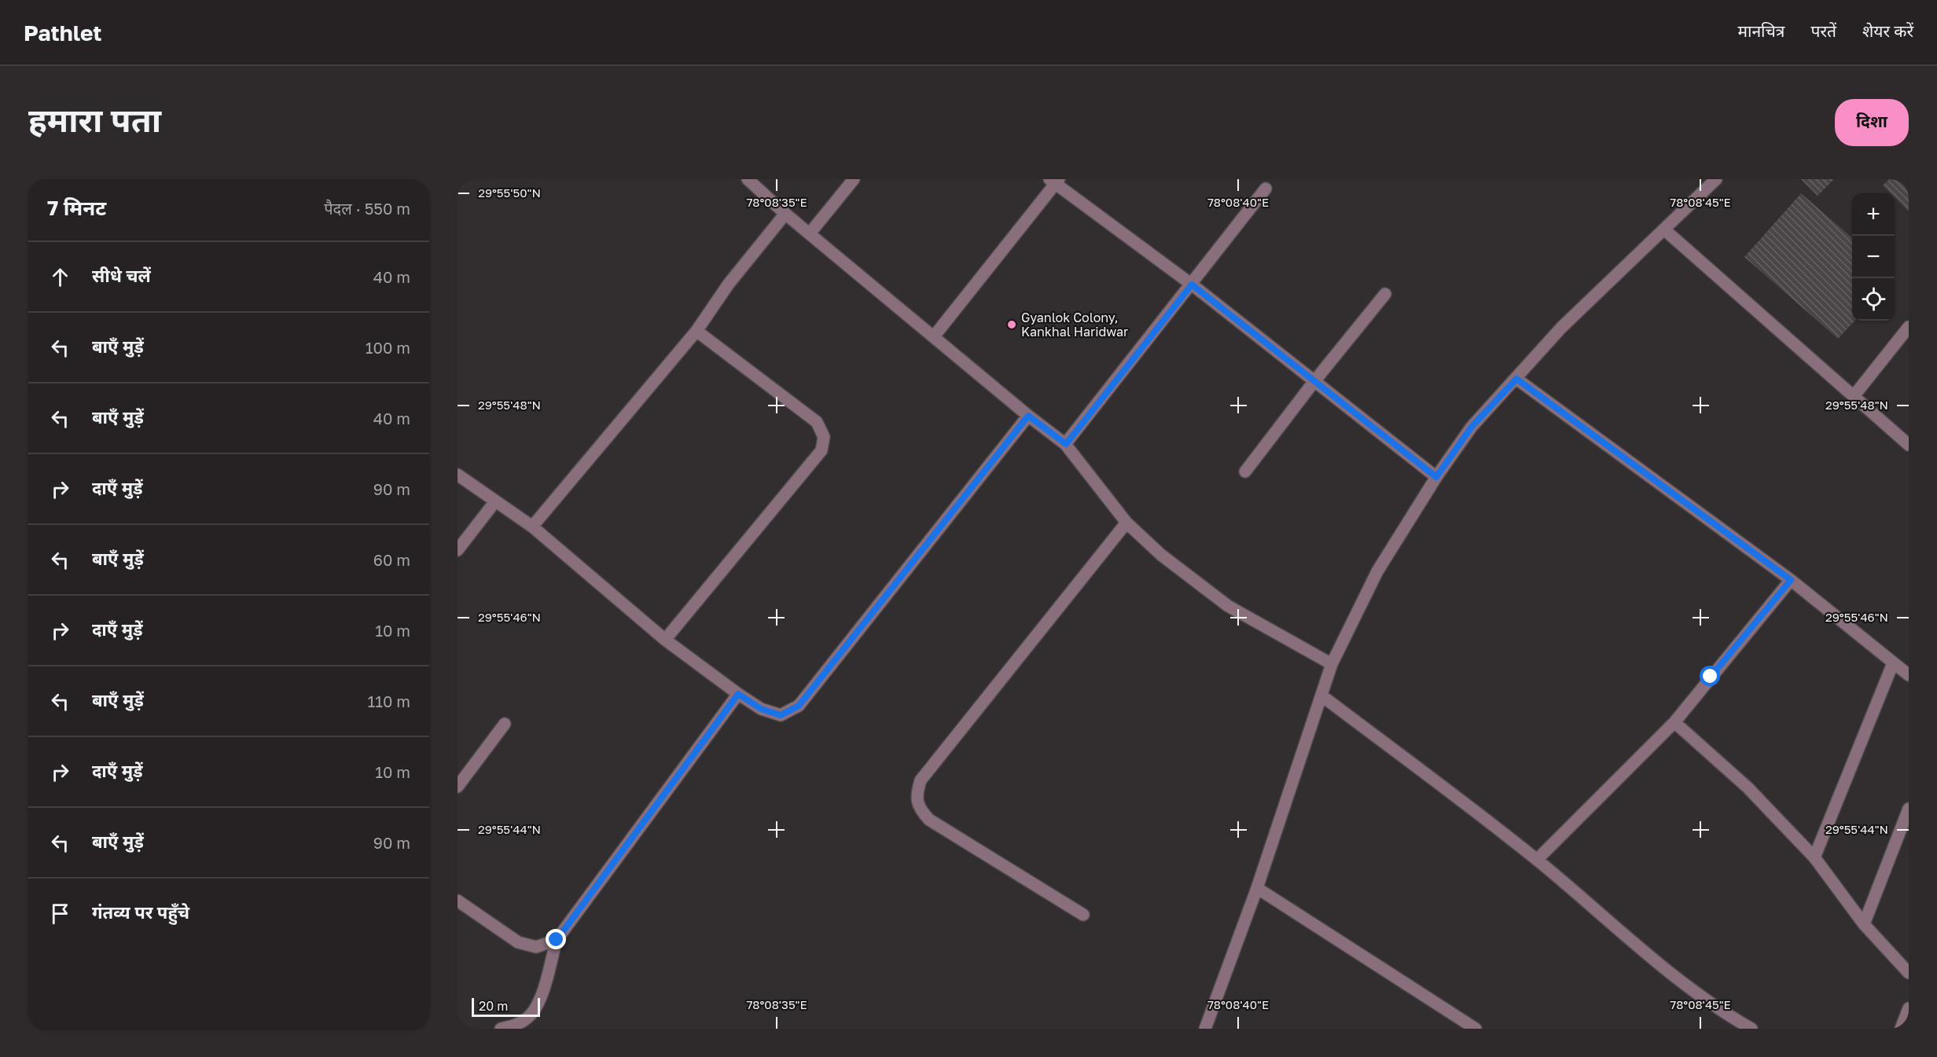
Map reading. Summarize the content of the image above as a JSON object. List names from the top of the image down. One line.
{"places":["Gyanlok Colony, Kankhal Haridwar"],"scale_bar":"20 m","page":{"header":"Pathlet","nav":["मानचित्र","परतें","शेयर करें"],"buttons":"दिशा","title":"हमारा पता","heading":["7 मिनट","पैदल · 550 m"],"map_buttons":["+","−"],"list":[["सीधे चलें","40 m"],["बाएँ मुड़ें","100 m"],["बाएँ मुड़ें","40 m"],["दाएँ मुड़ें","90 m"],["बाएँ मुड़ें","60 m"],["दाएँ मुड़ें","10 m"],["बाएँ मुड़ें","110 m"],["दाएँ मुड़ें","10 m"],["बाएँ मुड़ें","90 m"],"गंतव्य पर पहुँचे"],"scale":"20 m"},"coordinates":["29°55'50\"N","78°08'35\"E","78°08'40\"E","78°08'45\"E","29°55'48\"N","29°55'46\"N","29°55'44\"N"]}
